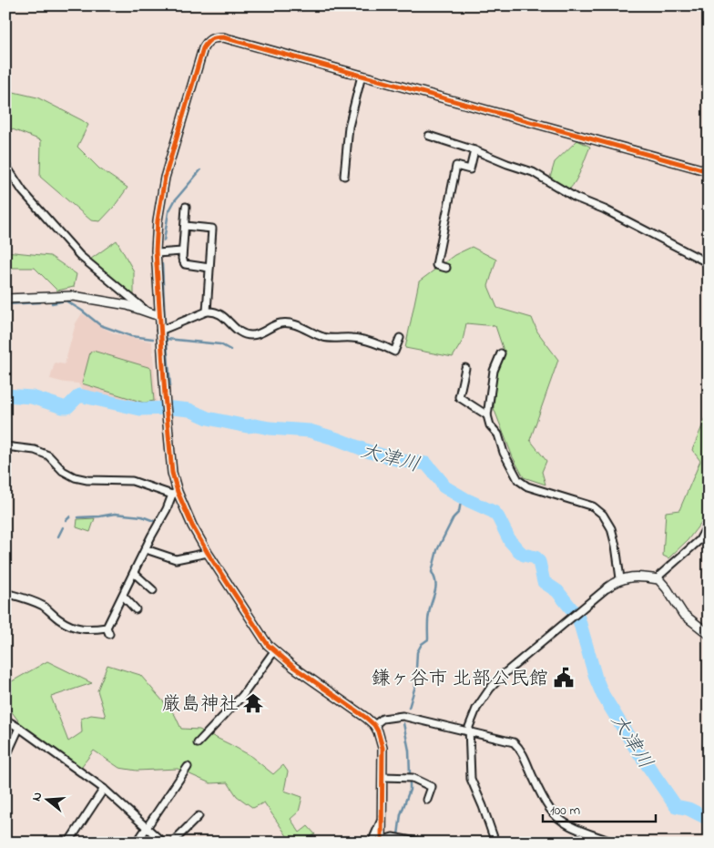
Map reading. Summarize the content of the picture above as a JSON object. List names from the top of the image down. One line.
{"water":["大津川"],"places":{"public building":["鎌ヶ谷市 北部公民館"],"temple":["厳島神社"]},"scale_bar":"100 m","north":"left"}
